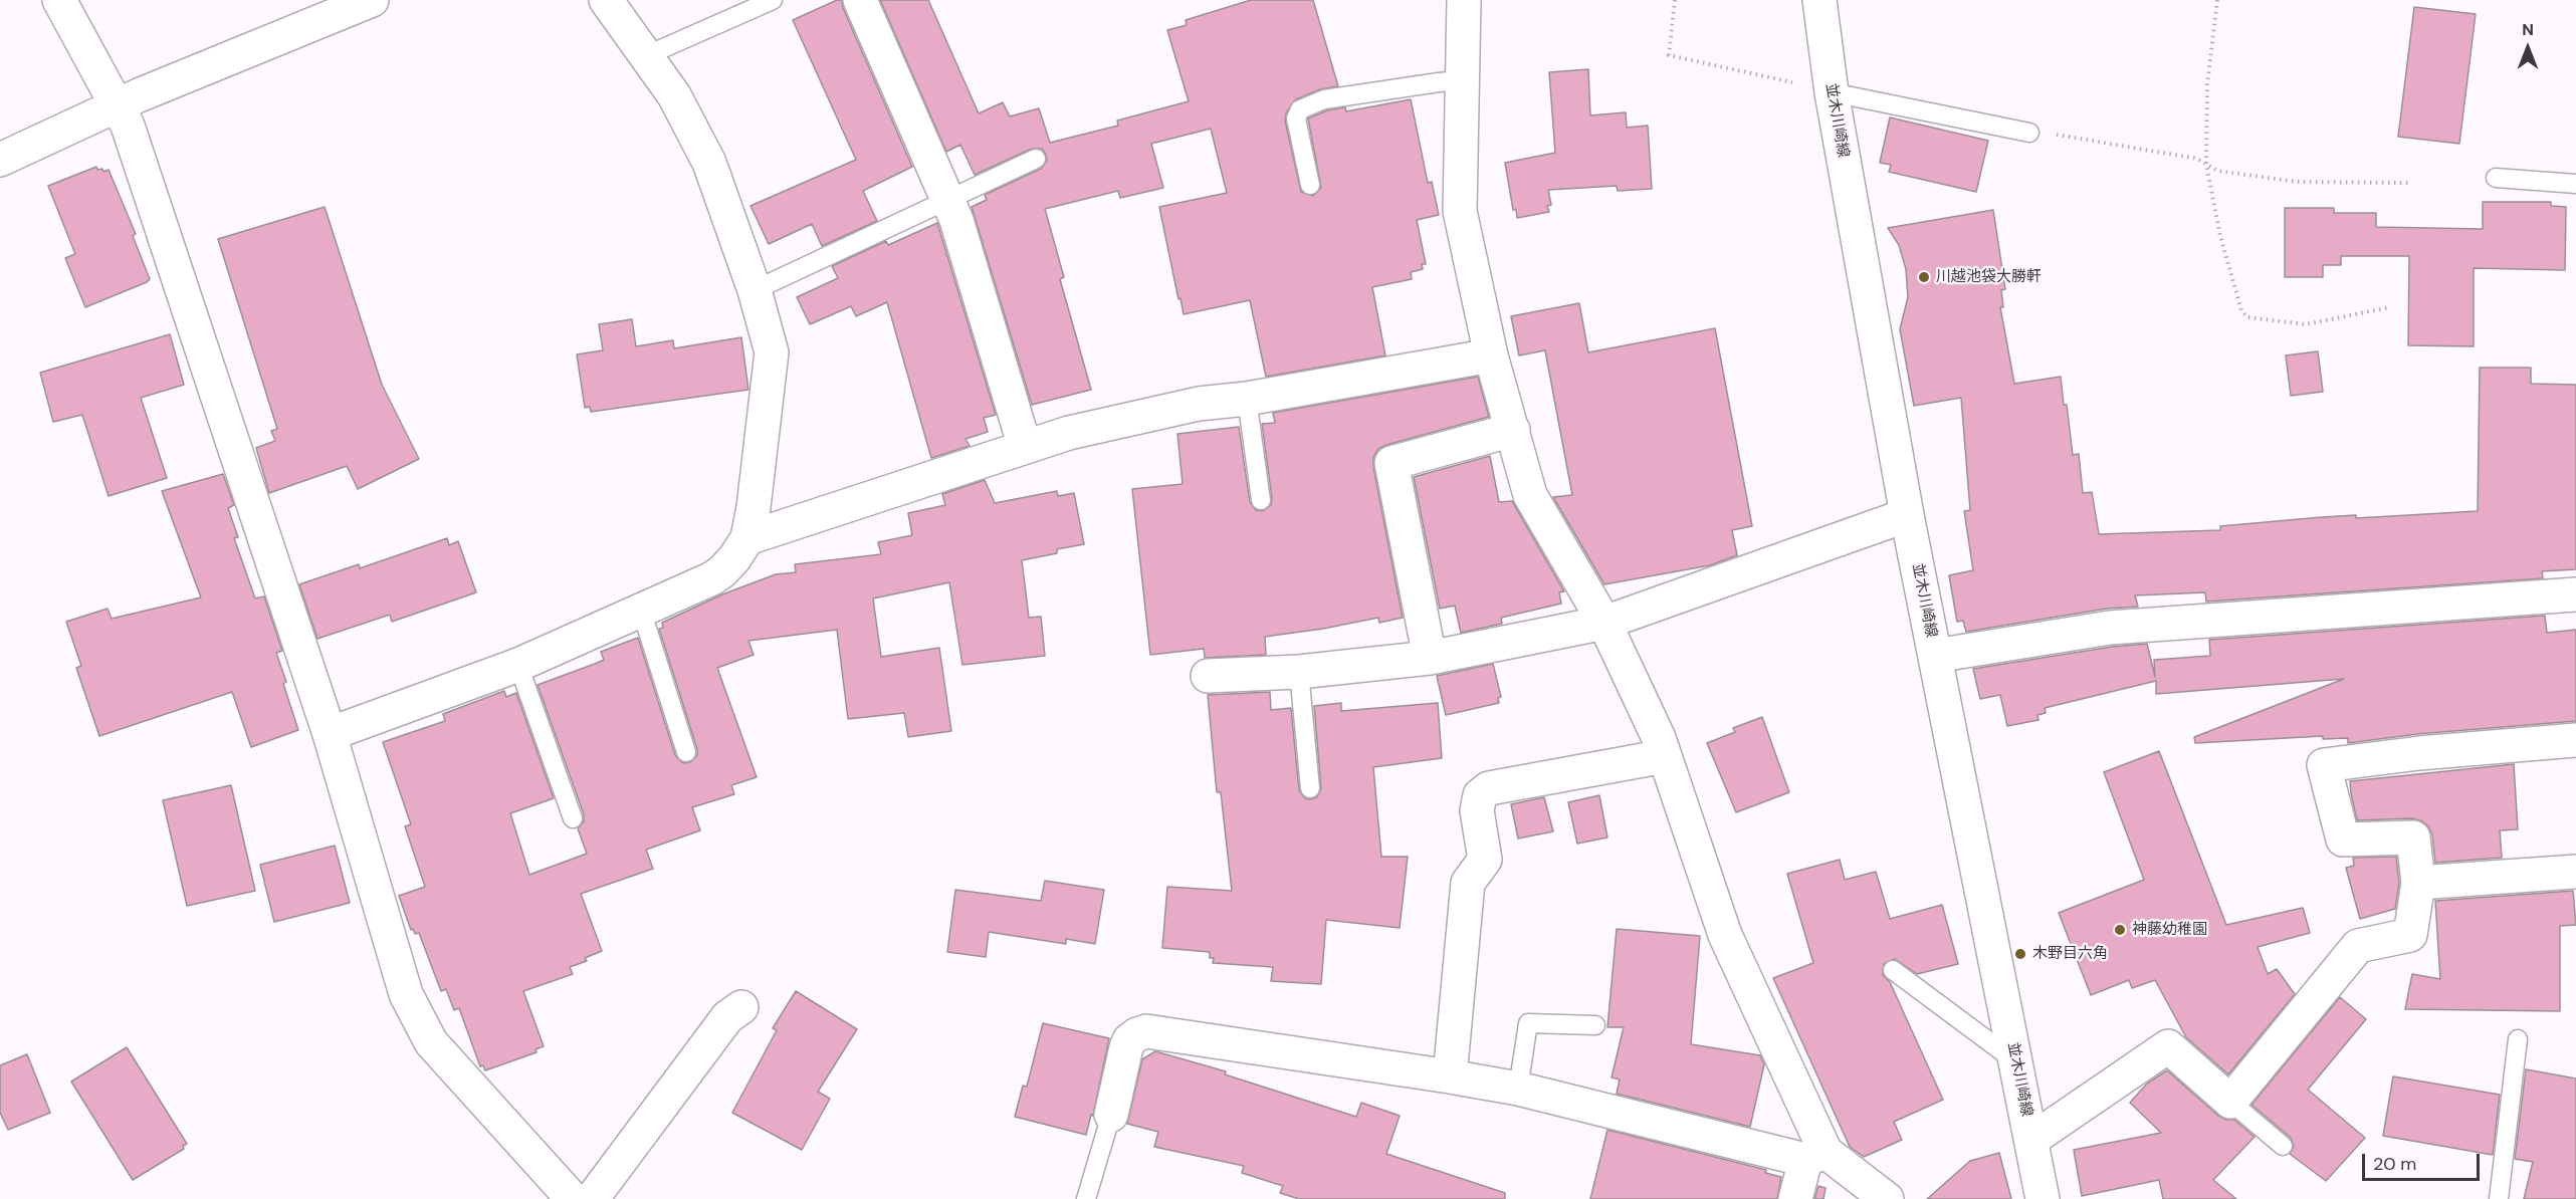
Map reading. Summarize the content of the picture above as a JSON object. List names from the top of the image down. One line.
{"streets":{"street":["並木川崎線"]},"places":["川越池袋大勝軒","神藤幼稚園","木野目六角"],"scale_bar":"20 m","north":"top"}
